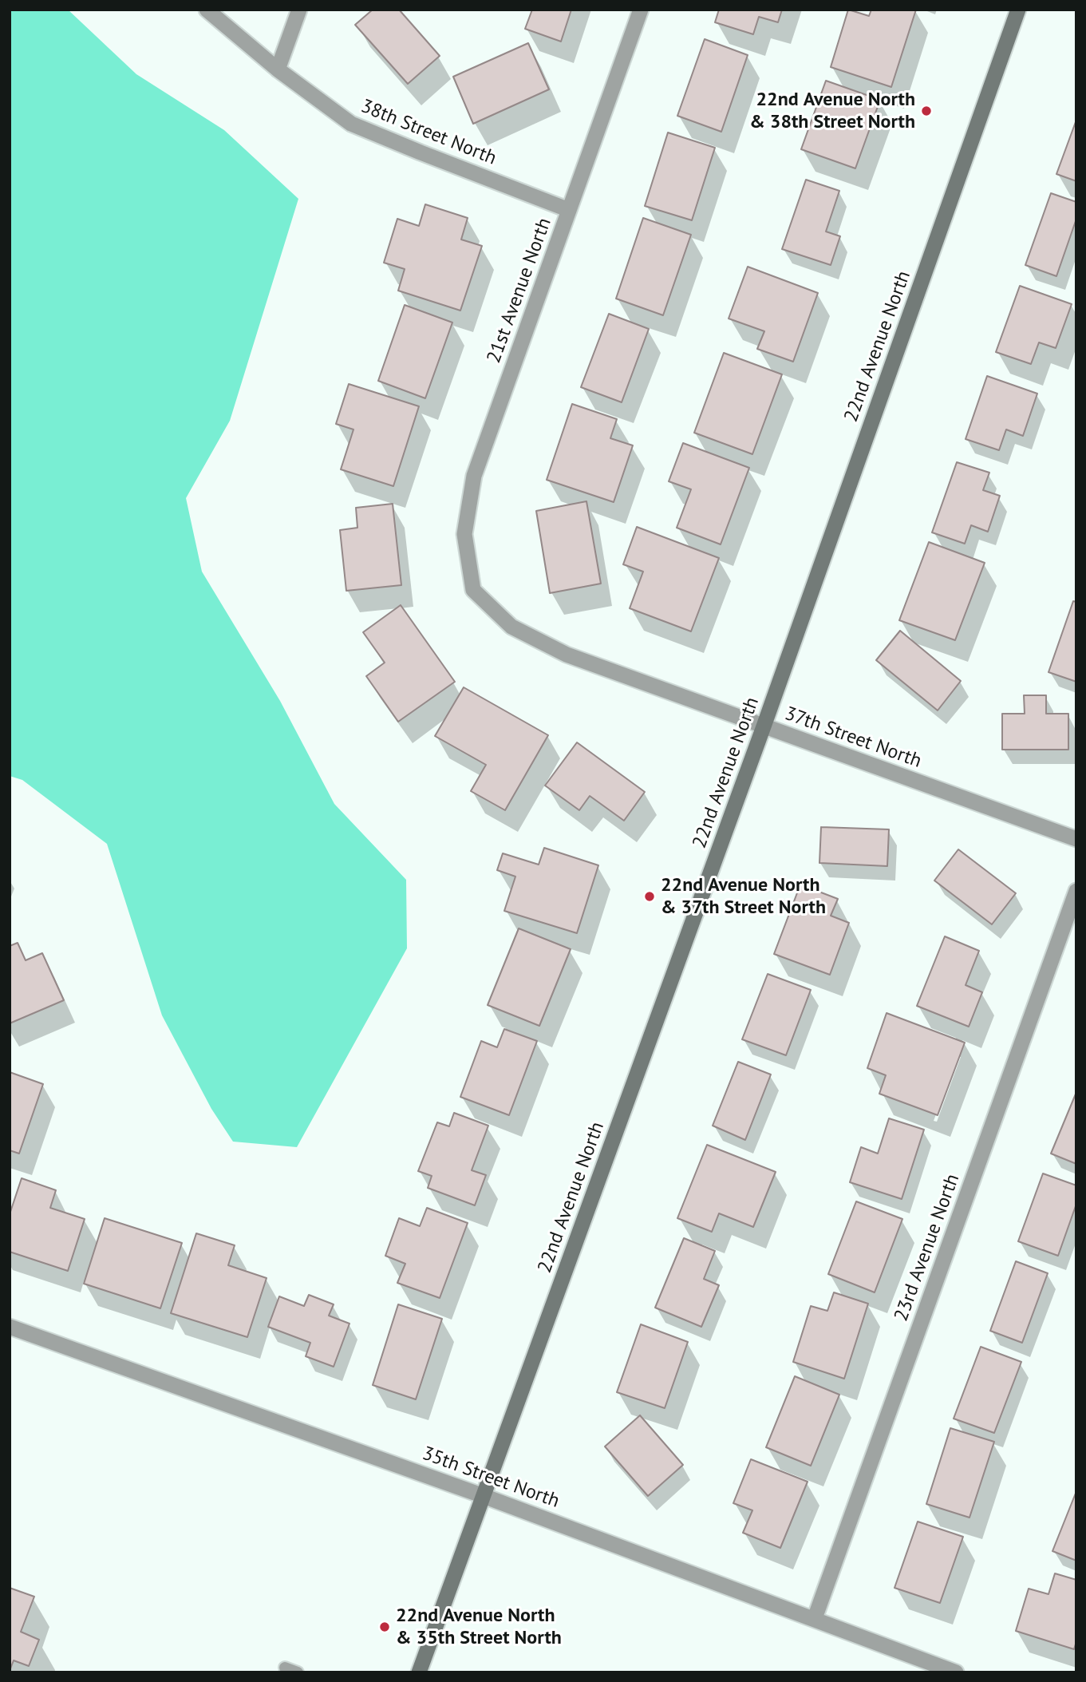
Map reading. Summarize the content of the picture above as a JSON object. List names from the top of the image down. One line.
{"streets":{"main road":["22nd Avenue North"],"street":["38th Street North","21st Avenue North","37th Street North","23rd Avenue North","35th Street North"]},"crossings":[["38th Street North","21st Avenue North"],["21st Avenue North","37th Street North"],["22nd Avenue North","37th Street North"],["22nd Avenue North","35th Street North"],["23rd Avenue North","35th Street North"]],"places":["22nd Avenue North & 38th Street North","22nd Avenue North & 37th Street North","22nd Avenue North & 35th Street North"]}
